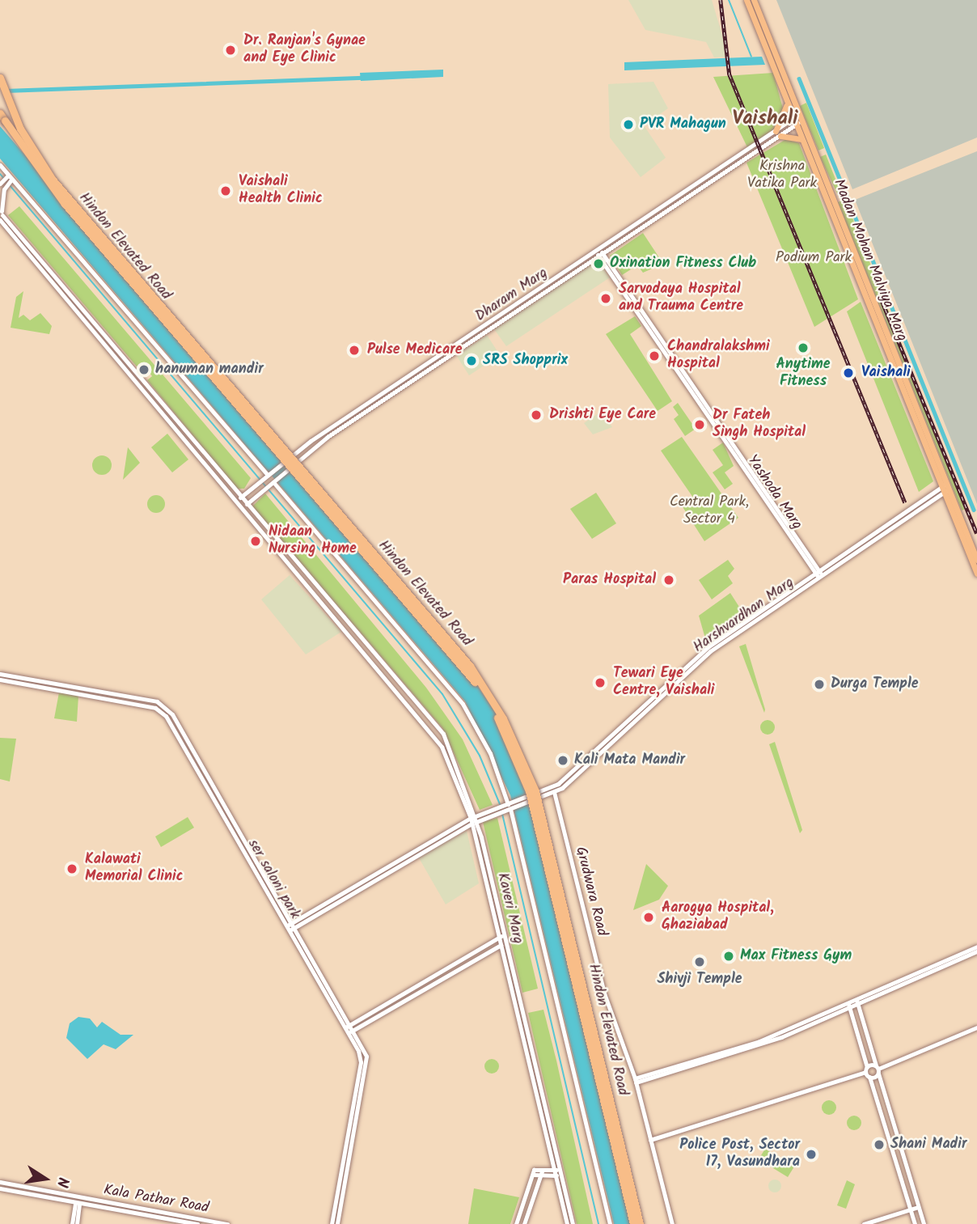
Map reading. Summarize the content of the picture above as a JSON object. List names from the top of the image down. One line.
{"streets":{"highway":["Hindon Elevated Road"],"main road":["Madan Mohan Malviya Marg"],"street":["Dharam Marg","Yashoda Marg","Harshvardhan Marg","ser saloni park","Grudwara Road","Kaveri Marg","Kala Pathar Road"]},"crossings":[["Madan Mohan Malviya Marg","Dharam Marg"],["Madan Mohan Malviya Marg","Harshvardhan Marg"],["Dharam Marg","Yashoda Marg"],["Yashoda Marg","Harshvardhan Marg"],["Harshvardhan Marg","Grudwara Road"],["Harshvardhan Marg","Kaveri Marg"]],"districts":["Vaishali"],"parks":["Krishna Vatika Park","Podium Park","Central Park, Sector 4"],"places":["Dr. Ranjan's Gynae and Eye Clinic","PVR Mahagun","Vaishali Health Clinic","Oxination Fitness Club","Sarvodaya Hospital and Trauma Centre","Anytime Fitness","Pulse Medicare","Chandralakshmi Hospital","SRS Shopprix","hanuman mandir","Vaishali","Drishti Eye Care","Dr Fateh Singh Hospital","Nidaan Nursing Home","Paras Hospital","Tewari Eye Centre, Vaishali","Durga Temple","Kali Mata Mandir","Kalawati Memorial Clinic","Aarogya Hospital, Ghaziabad","Max Fitness Gym","Shivji Temple","Shani Madir","Police Post, Sector 17, Vasundhara"],"north":"right"}
